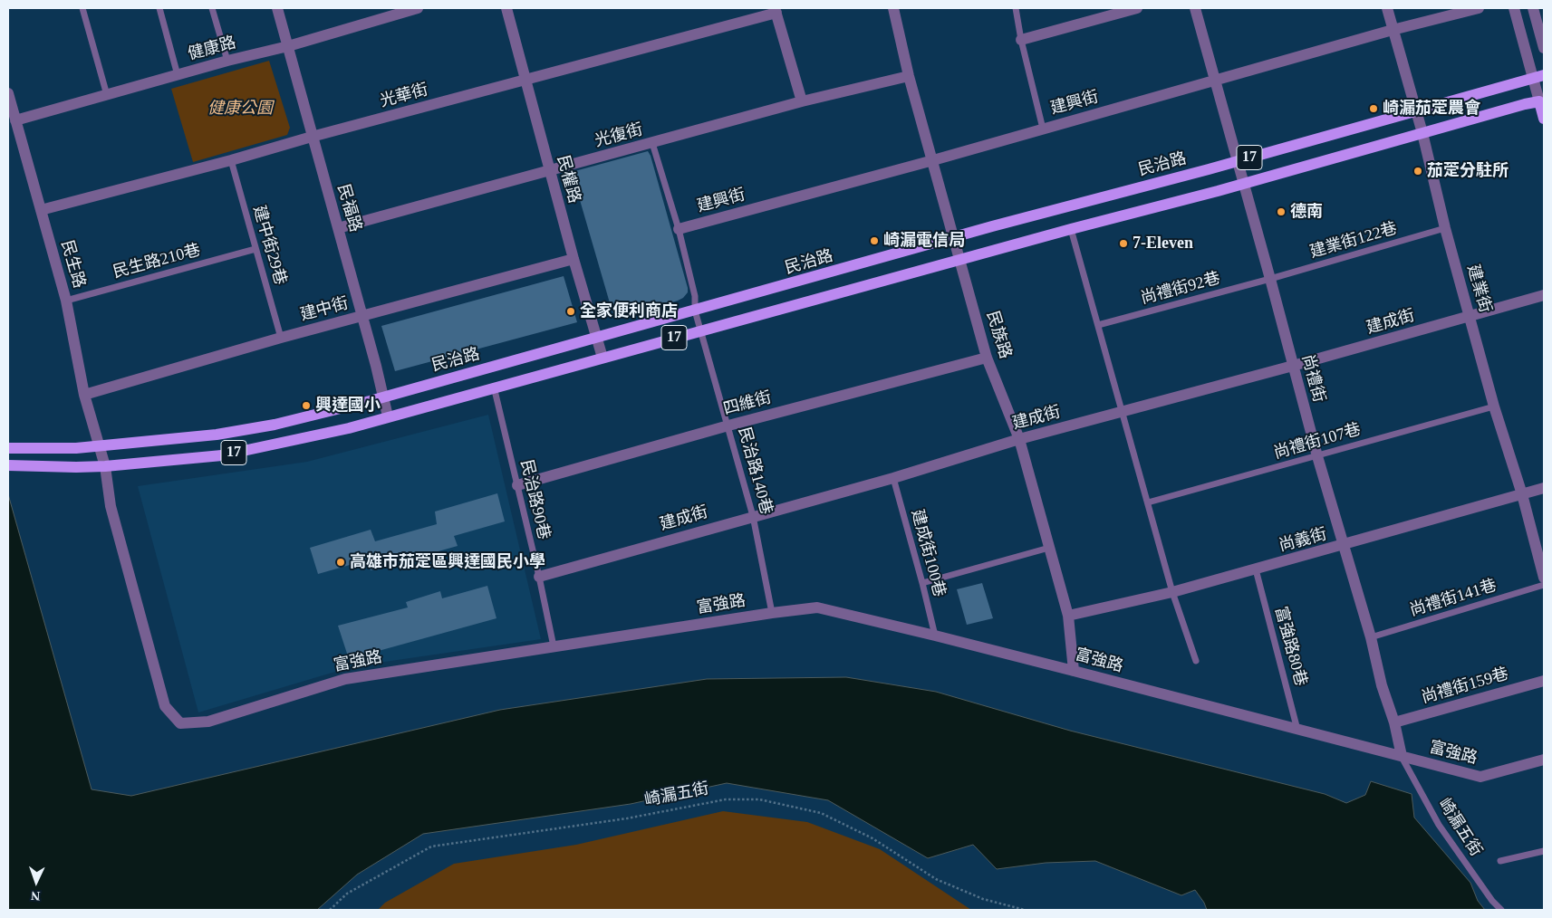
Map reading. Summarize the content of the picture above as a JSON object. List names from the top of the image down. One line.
{"streets":{"main road":["17","民治路"],"street":["健康路","光華街","建興街","光復街","民權路","民福路","民生路","建業街","建中街","建成街","民族路","尚禮街","四維街","尚義街","富強路","尚禮街159巷"],"lane":["建業街122巷","建中街29巷","民生路210巷","尚禮街92巷","尚禮街107巷","民治路140巷","民治路90巷","建成街100巷","尚禮街141巷","富強路80巷","崎漏五街"]},"crossings":[["健康路","民福路"],["健康路","民生路"],["光華街","民權路"],["光華街","民福路"],["光華街","建中街29巷"],["光華街","民生路"],["建興街","建業街"],["建興街","民族路"],["建興街","尚禮街"],["建興街","民治路140巷"],["光復街","民權路"],["光復街","民福路"],["光復街","民族路"],["光復街","民治路140巷"],["17","民權路"],["17","民福路"],["17","建業街"],["17","民族路"],["17","尚禮街"],["17","民治路140巷"],["17","民治路90巷"],["17","富強路"],["民治路","民權路"],["民治路","民福路"],["民治路","民生路"],["民治路","建業街"],["民治路","民族路"],["民治路","尚禮街"],["民治路","民治路140巷"],["民治路","富強路"],["民權路","建中街"],["民福路","建中街"],["建業街122巷","尚禮街92巷"],["建業街122巷","建業街"],["建業街122巷","尚禮街"],["建中街29巷","民生路210巷"],["建中街29巷","建中街"],["民生路210巷","民生路"],["民生路","建中街"],["民生路","富強路"],["尚禮街92巷","尚禮街"],["建業街","建成街"],["建業街","尚禮街107巷"],["建業街","尚義街"],["建成街","民族路"],["建成街","尚禮街"],["建成街","民治路140巷"],["建成街","民治路90巷"],["建成街","建成街100巷"],["民族路","四維街"],["民族路","尚義街"],["民族路","富強路"],["尚禮街","尚禮街107巷"],["尚禮街","尚義街"],["尚禮街","尚禮街141巷"],["尚禮街","富強路"],["尚禮街","尚禮街159巷"],["尚禮街","崎漏五街"],["四維街","民治路140巷"],["四維街","民治路90巷"],["民治路140巷","富強路"],["民治路90巷","富強路"],["尚義街","富強路80巷"],["建成街100巷","富強路"],["富強路","富強路80巷"],["富強路","崎漏五街"]],"parks":["健康公園"],"places":["崎漏茄萣農會","茄萣分駐所","德南","崎漏電信局","7-Eleven","全家便利商店","興達國小","高雄市茄萣區興達國民小學"],"north":"bottom"}
